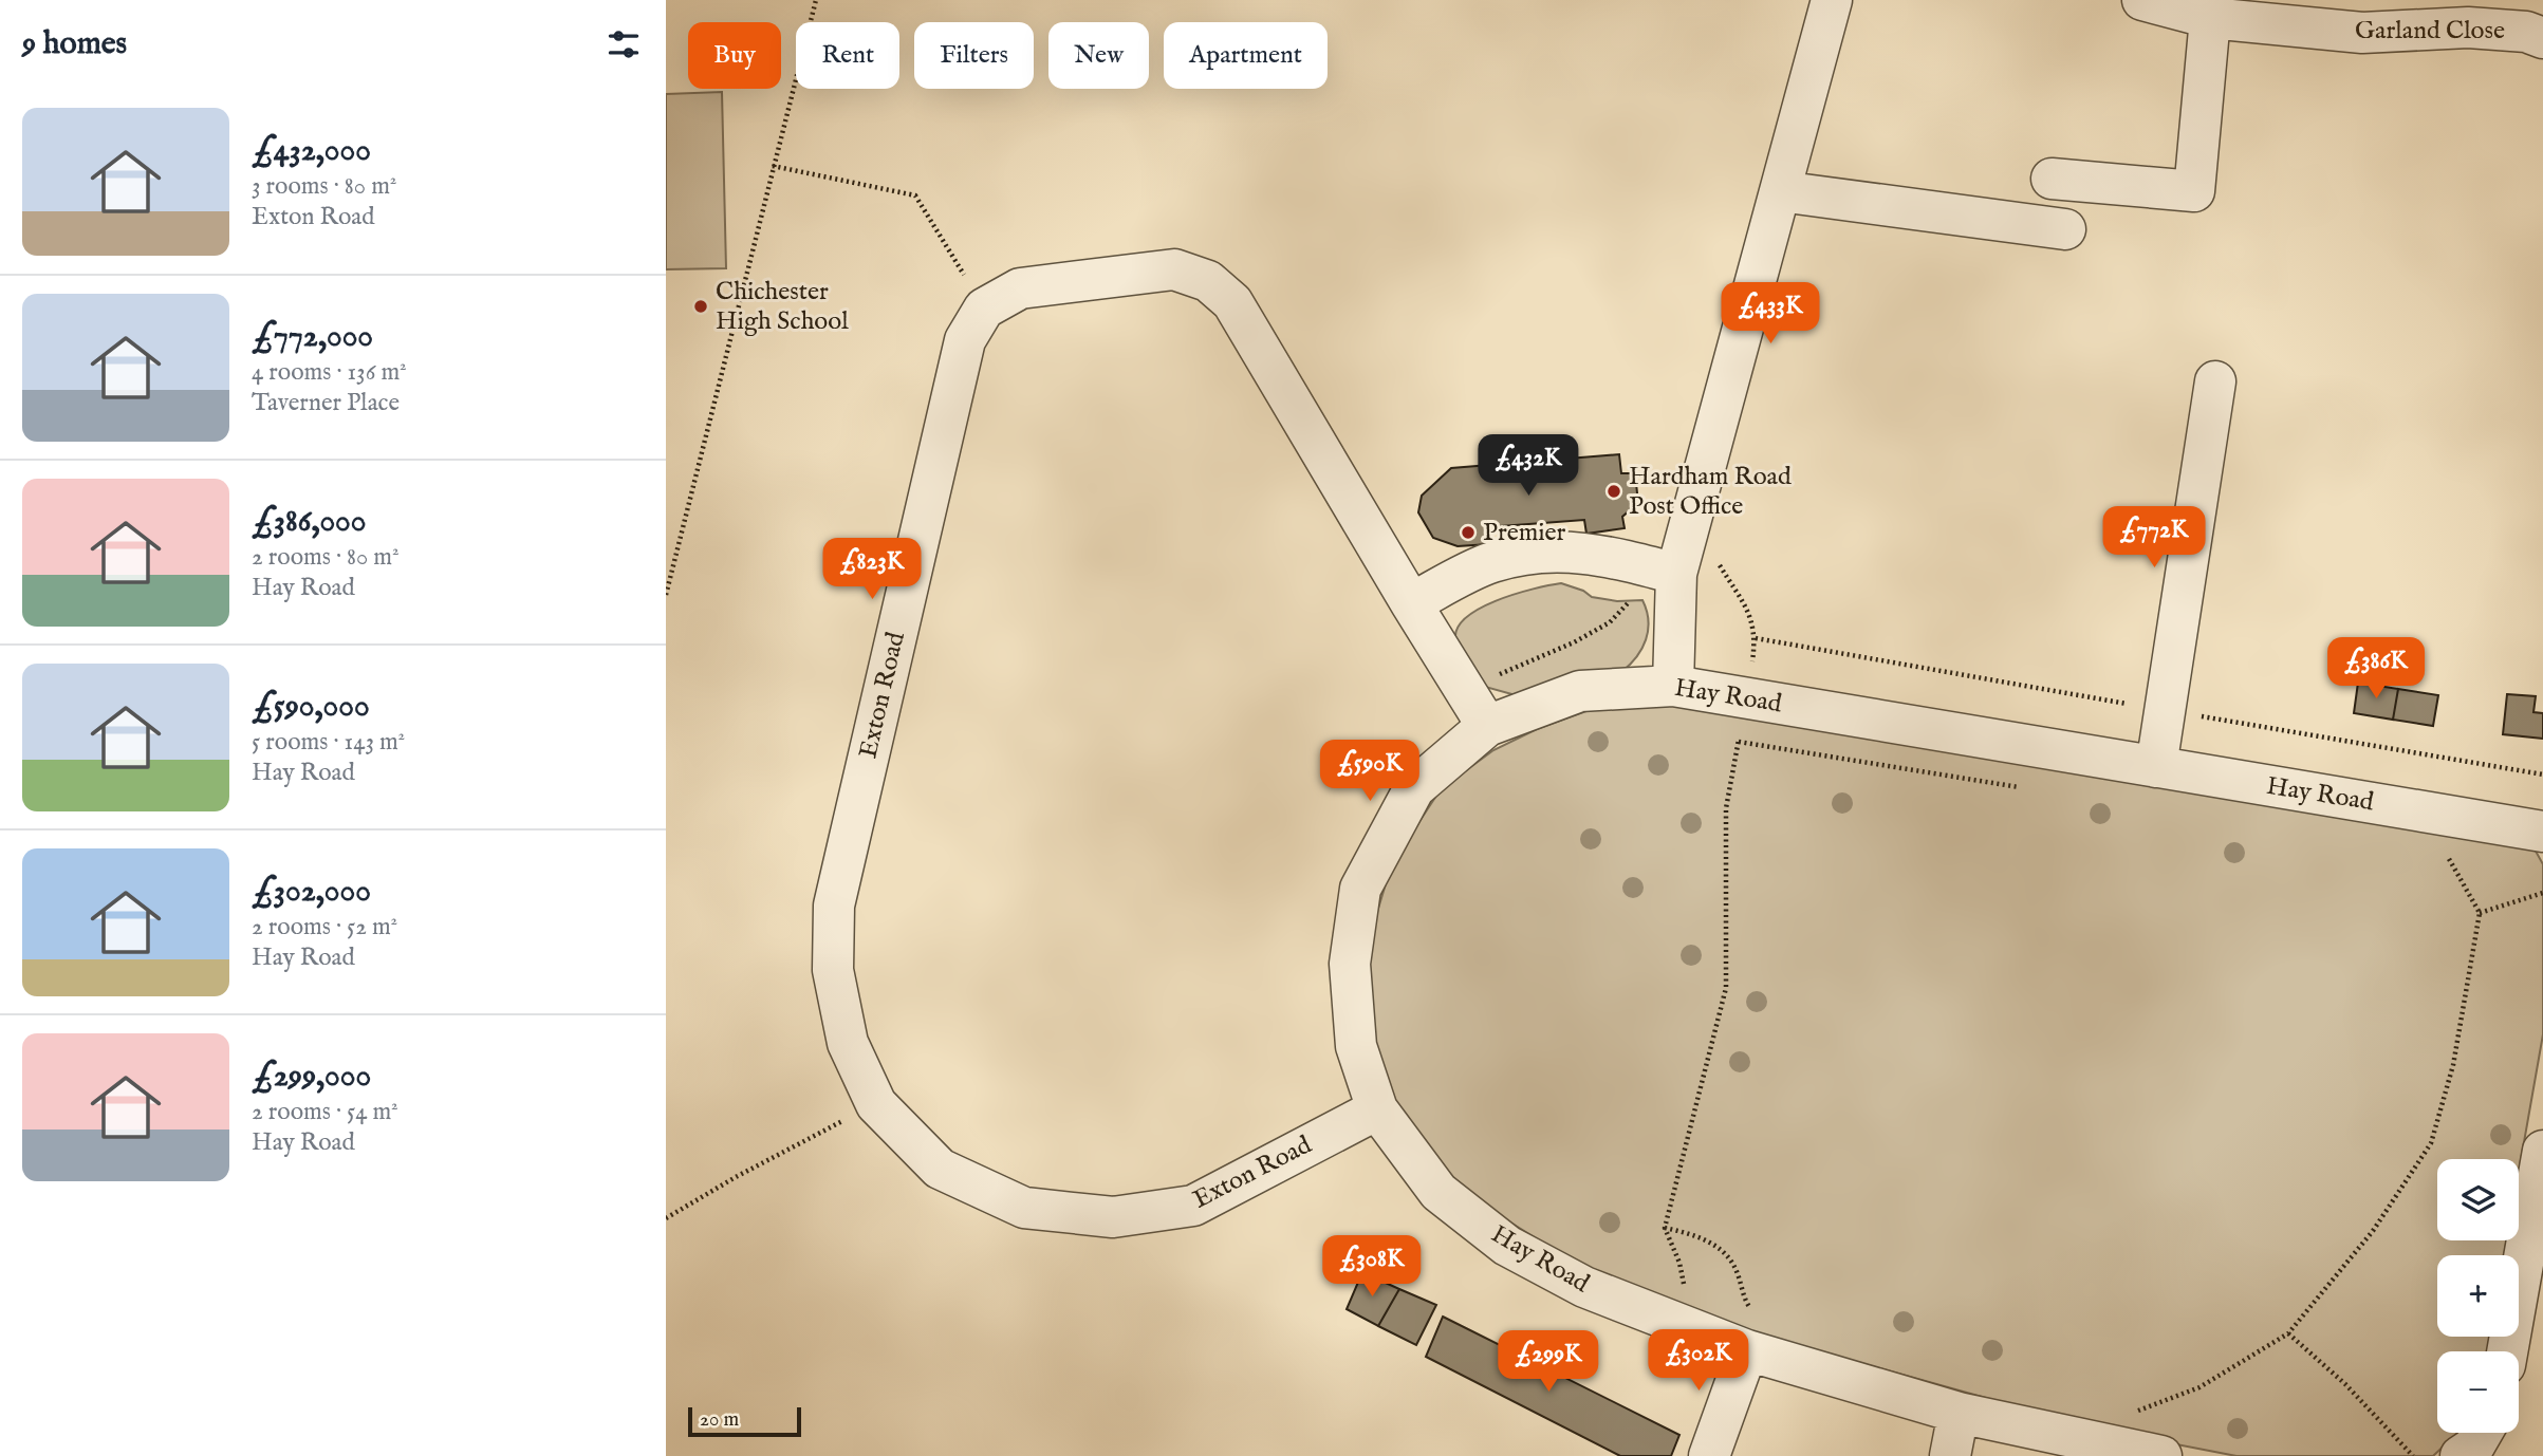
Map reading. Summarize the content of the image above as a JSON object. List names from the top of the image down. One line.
{"streets":{"street":["Garland Close","Exton Road","Hay Road"]},"crossings":[["Exton Road","Hay Road"]],"places":["Chichester High School","Hardham Road Post Office","Premier"],"scale_bar":"20 m","page":{"heading":"9 homes","chip":["Buy","Rent","Filters","New","Apartment"],"list":[{"name":"£432,000","note":"3 rooms · 80 m² · Exton Road"},{"name":"£772,000","note":"4 rooms · 136 m² · Taverner Place"},{"name":"£386,000","note":"2 rooms · 80 m² · Hay Road"},{"name":"£590,000","note":"5 rooms · 143 m² · Hay Road"},{"name":"£302,000","note":"2 rooms · 52 m² · Hay Road"},{"name":"£299,000","note":"2 rooms · 54 m² · Hay Road"}],"price":["£433K","£432K","£772K","£823K","£386K","£590K","£308K","£302K","£299K"],"map_buttons":["+","−"],"scale":"20 m"}}
